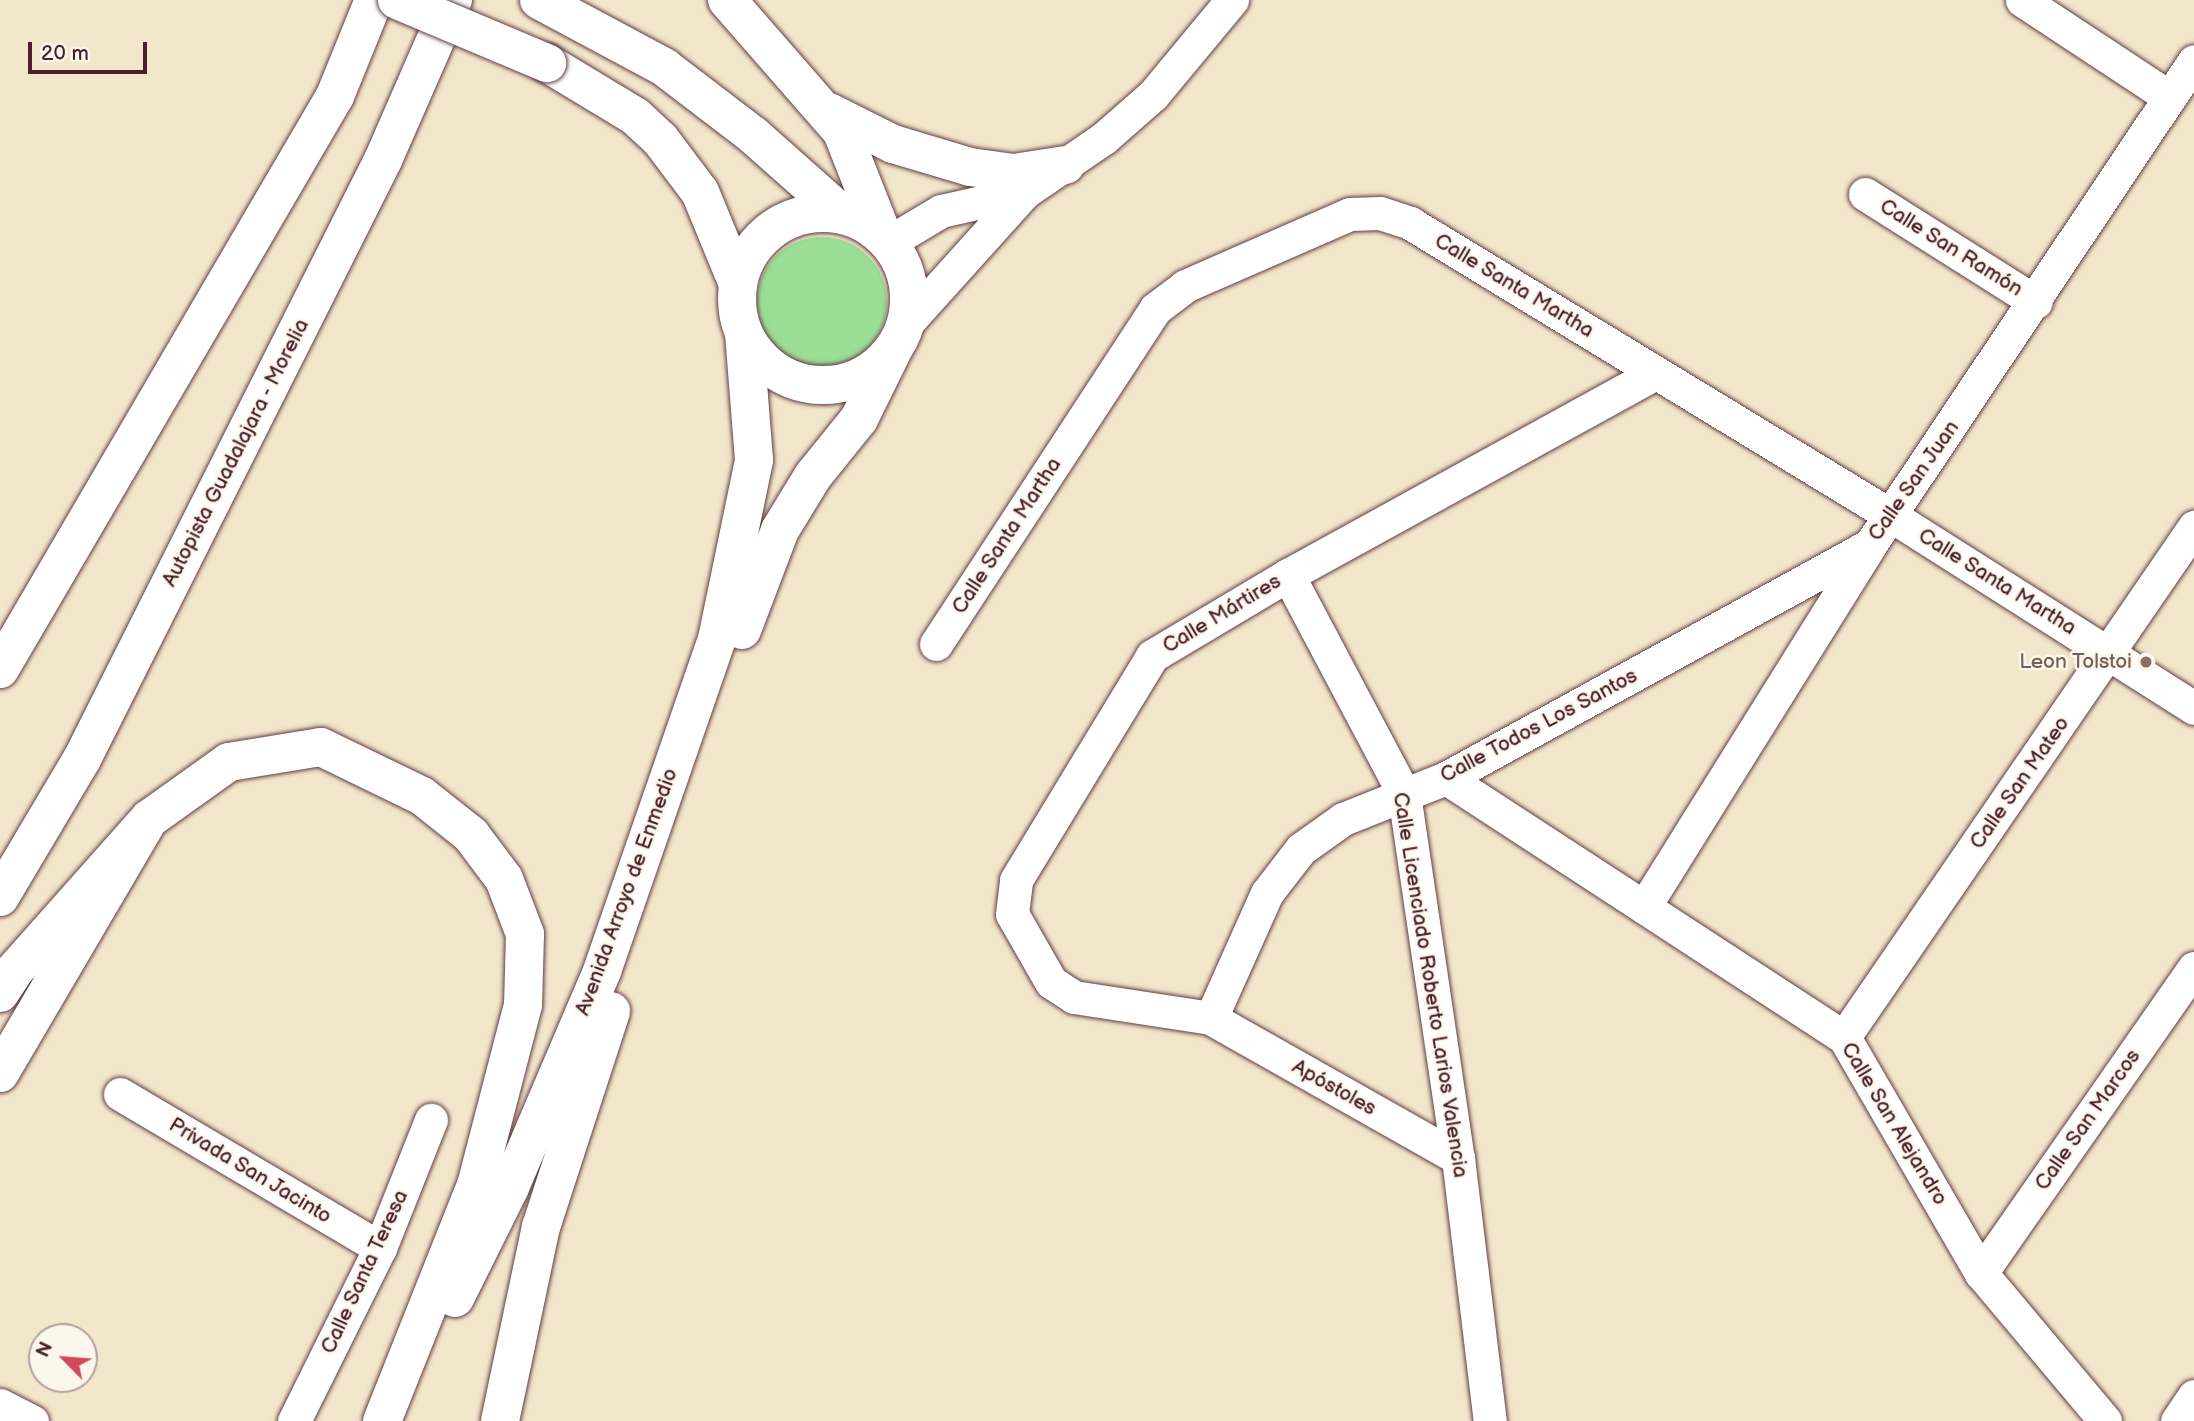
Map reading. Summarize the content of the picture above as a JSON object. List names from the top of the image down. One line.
{"streets":{"main road":["Autopista Guadalajara - Morelia","Avenida Arroyo de Enmedio"],"street":["Calle San Ramón","Calle Santa Martha","Calle San Juan","Calle Mártires","Calle Todos Los Santos","Calle San Mateo","Calle Licenciado Roberto Larios Valencia","Apóstoles","Calle San Marcos","Calle San Alejandro","Privada San Jacinto","Calle Santa Teresa"]},"crossings":[["Calle San Ramón","Calle San Juan"],["Calle Santa Martha","Calle San Juan"],["Calle Santa Martha","Calle Mártires"],["Calle Santa Martha","Calle San Mateo"],["Calle San Juan","Calle Todos Los Santos"],["Calle San Juan","Calle San Alejandro"],["Calle Mártires","Calle Todos Los Santos"],["Calle Mártires","Calle Licenciado Roberto Larios Valencia"],["Calle Mártires","Apóstoles"],["Calle Todos Los Santos","Calle Licenciado Roberto Larios Valencia"],["Calle Todos Los Santos","Apóstoles"],["Calle Todos Los Santos","Calle San Alejandro"],["Calle San Mateo","Calle San Alejandro"],["Calle Licenciado Roberto Larios Valencia","Apóstoles"],["Calle San Marcos","Calle San Alejandro"],["Privada San Jacinto","Calle Santa Teresa"]],"places":["Leon Tolstoi"],"scale_bar":"20 m","north":"top left"}
